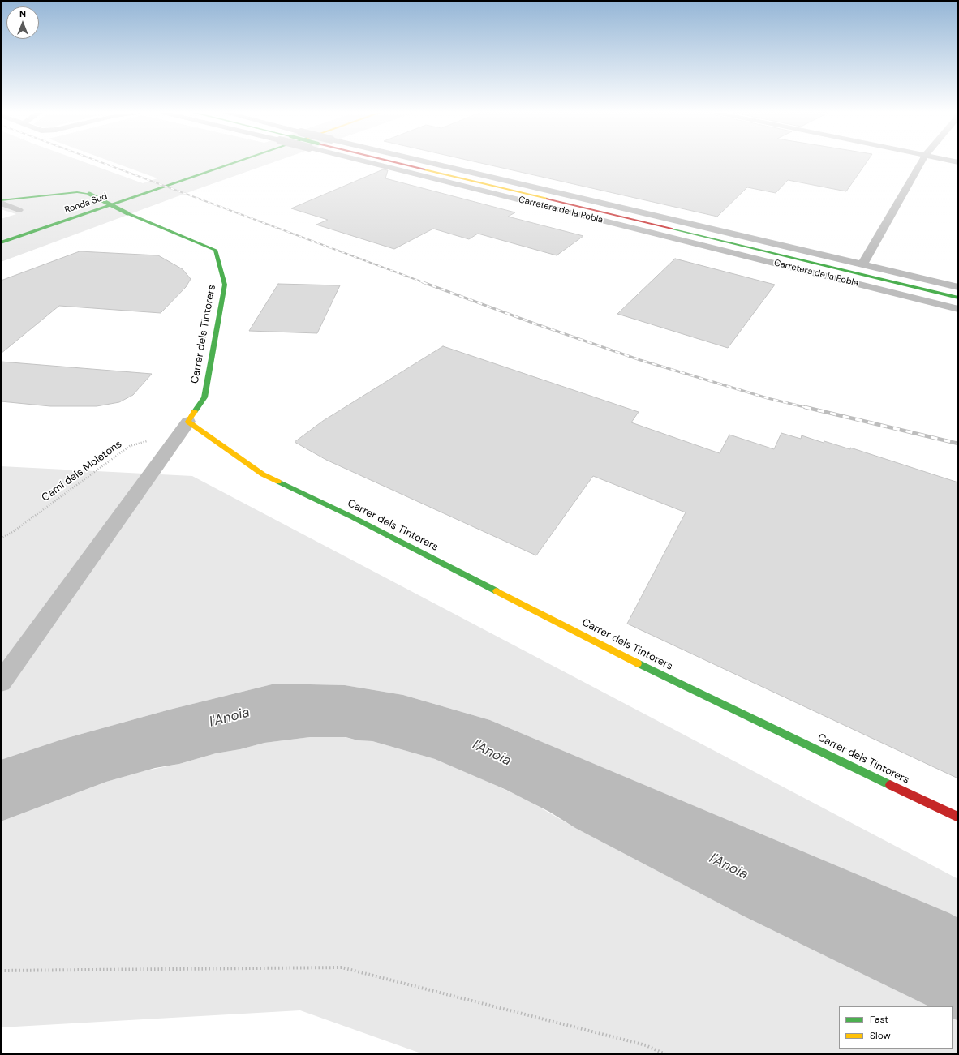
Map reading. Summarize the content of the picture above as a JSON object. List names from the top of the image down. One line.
{"streets":{"main road":["Ronda Sud","Carretera de la Pobla","Carrer dels Tintorers"],"path":["Camí dels Moletons"]},"crossings":[["Carrer dels Tintorers","Camí dels Moletons"]],"water":["l'Anoia"],"legend":["Fast","Slow"],"north":"top"}
